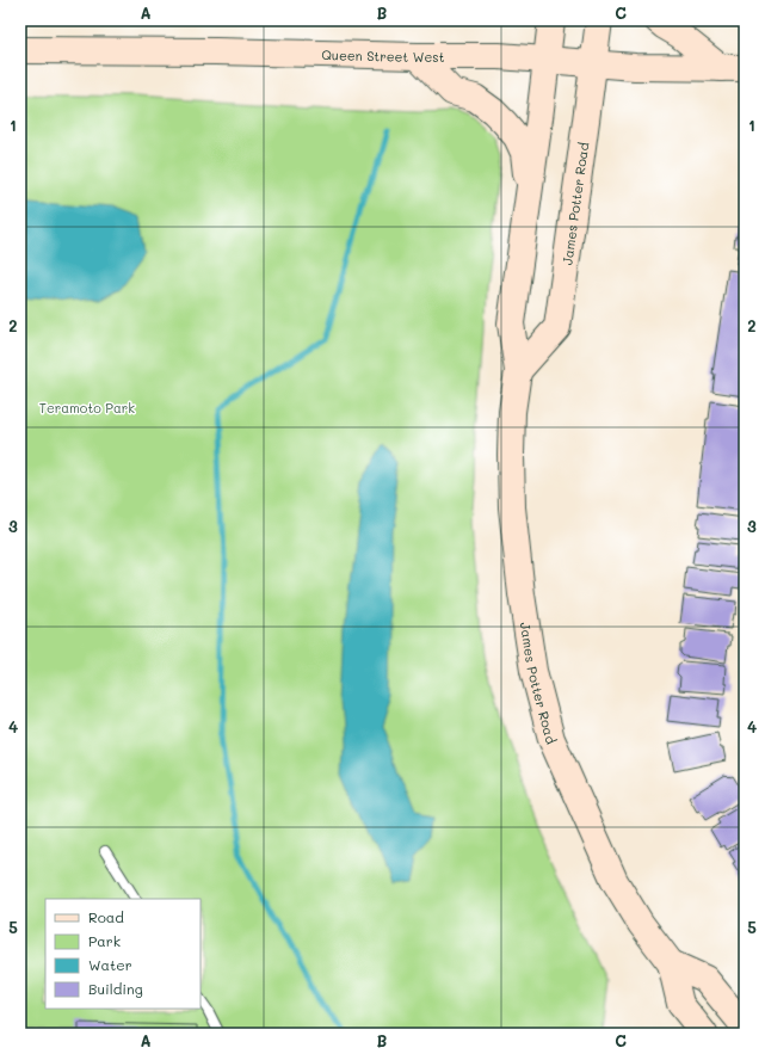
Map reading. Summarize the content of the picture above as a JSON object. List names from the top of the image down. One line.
{"streets":{"main road":["Queen Street West","James Potter Road"]},"crossings":[["Queen Street West","James Potter Road"]],"parks":["Teramoto Park"],"legend":["Road","Park","Water","Building"],"grid":{"columns":["A","B","C"],"rows":["1","2","3","4","5"]}}
